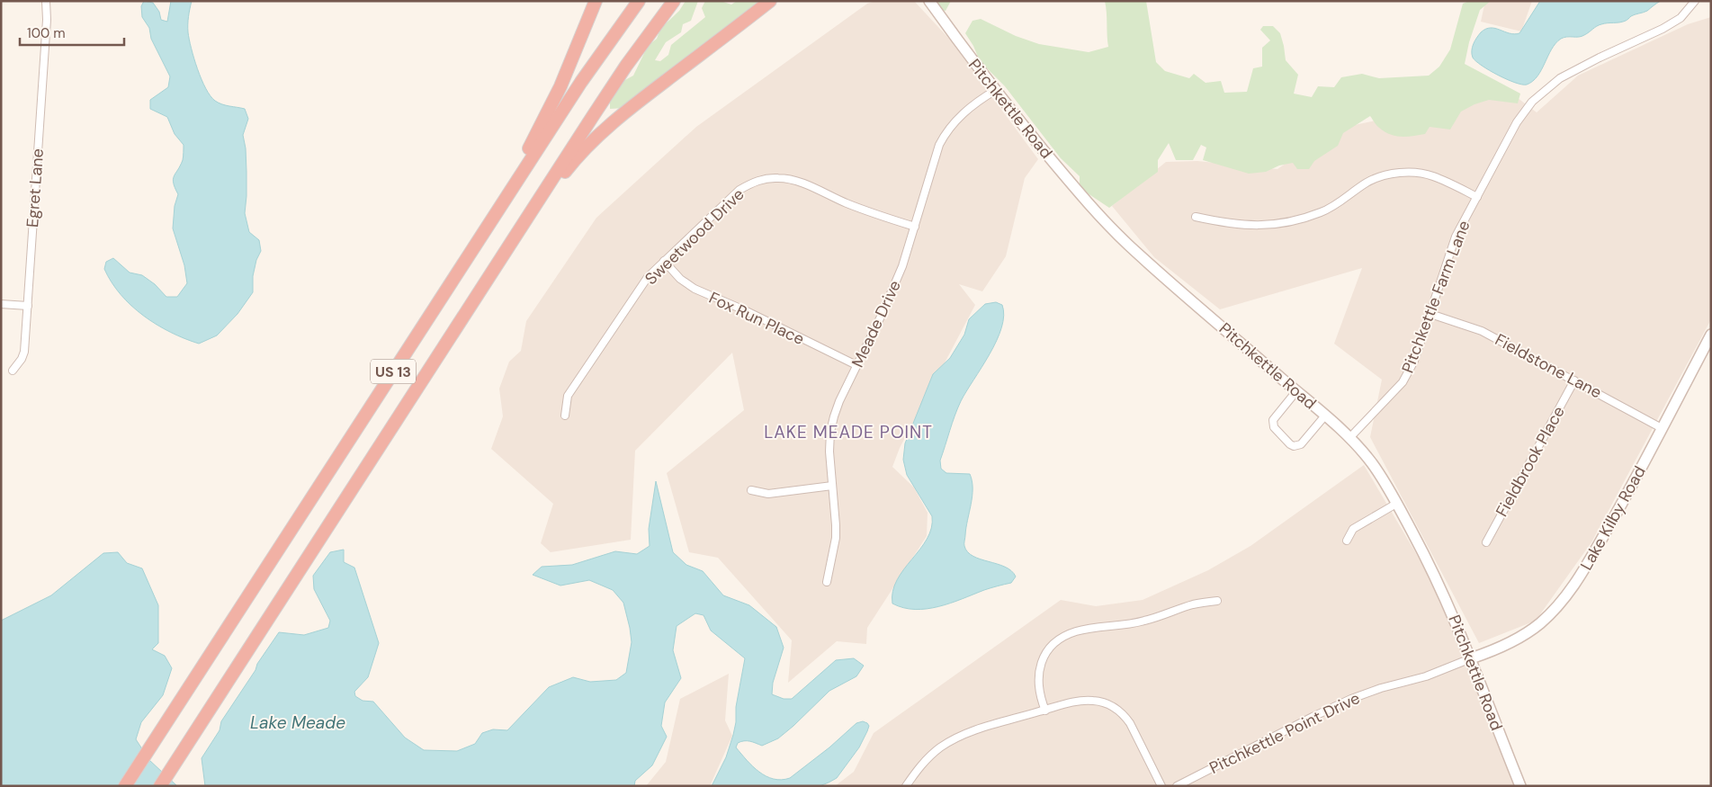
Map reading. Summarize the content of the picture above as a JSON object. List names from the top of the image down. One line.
{"streets":{"highway":["US 13"],"main road":["Pitchkettle Road","Lake Kilby Road"],"street":["Egret Lane","Sweetwood Drive","Pitchkettle Farm Lane","Fox Run Place","Meade Drive","Fieldstone Lane","Fieldbrook Place","Pitchkettle Point Drive"]},"crossings":[["Pitchkettle Road","Pitchkettle Farm Lane"],["Pitchkettle Road","Meade Drive"],["Pitchkettle Road","Lake Kilby Road"],["Pitchkettle Road","Pitchkettle Point Drive"],["Sweetwood Drive","Fox Run Place"],["Sweetwood Drive","Meade Drive"],["Pitchkettle Farm Lane","Fieldstone Lane"],["Fox Run Place","Meade Drive"],["Fieldstone Lane","Fieldbrook Place"],["Fieldstone Lane","Lake Kilby Road"],["Lake Kilby Road","Pitchkettle Point Drive"]],"districts":["LAKE MEADE POINT"],"water":["Lake Meade"],"scale_bar":"100 m"}
